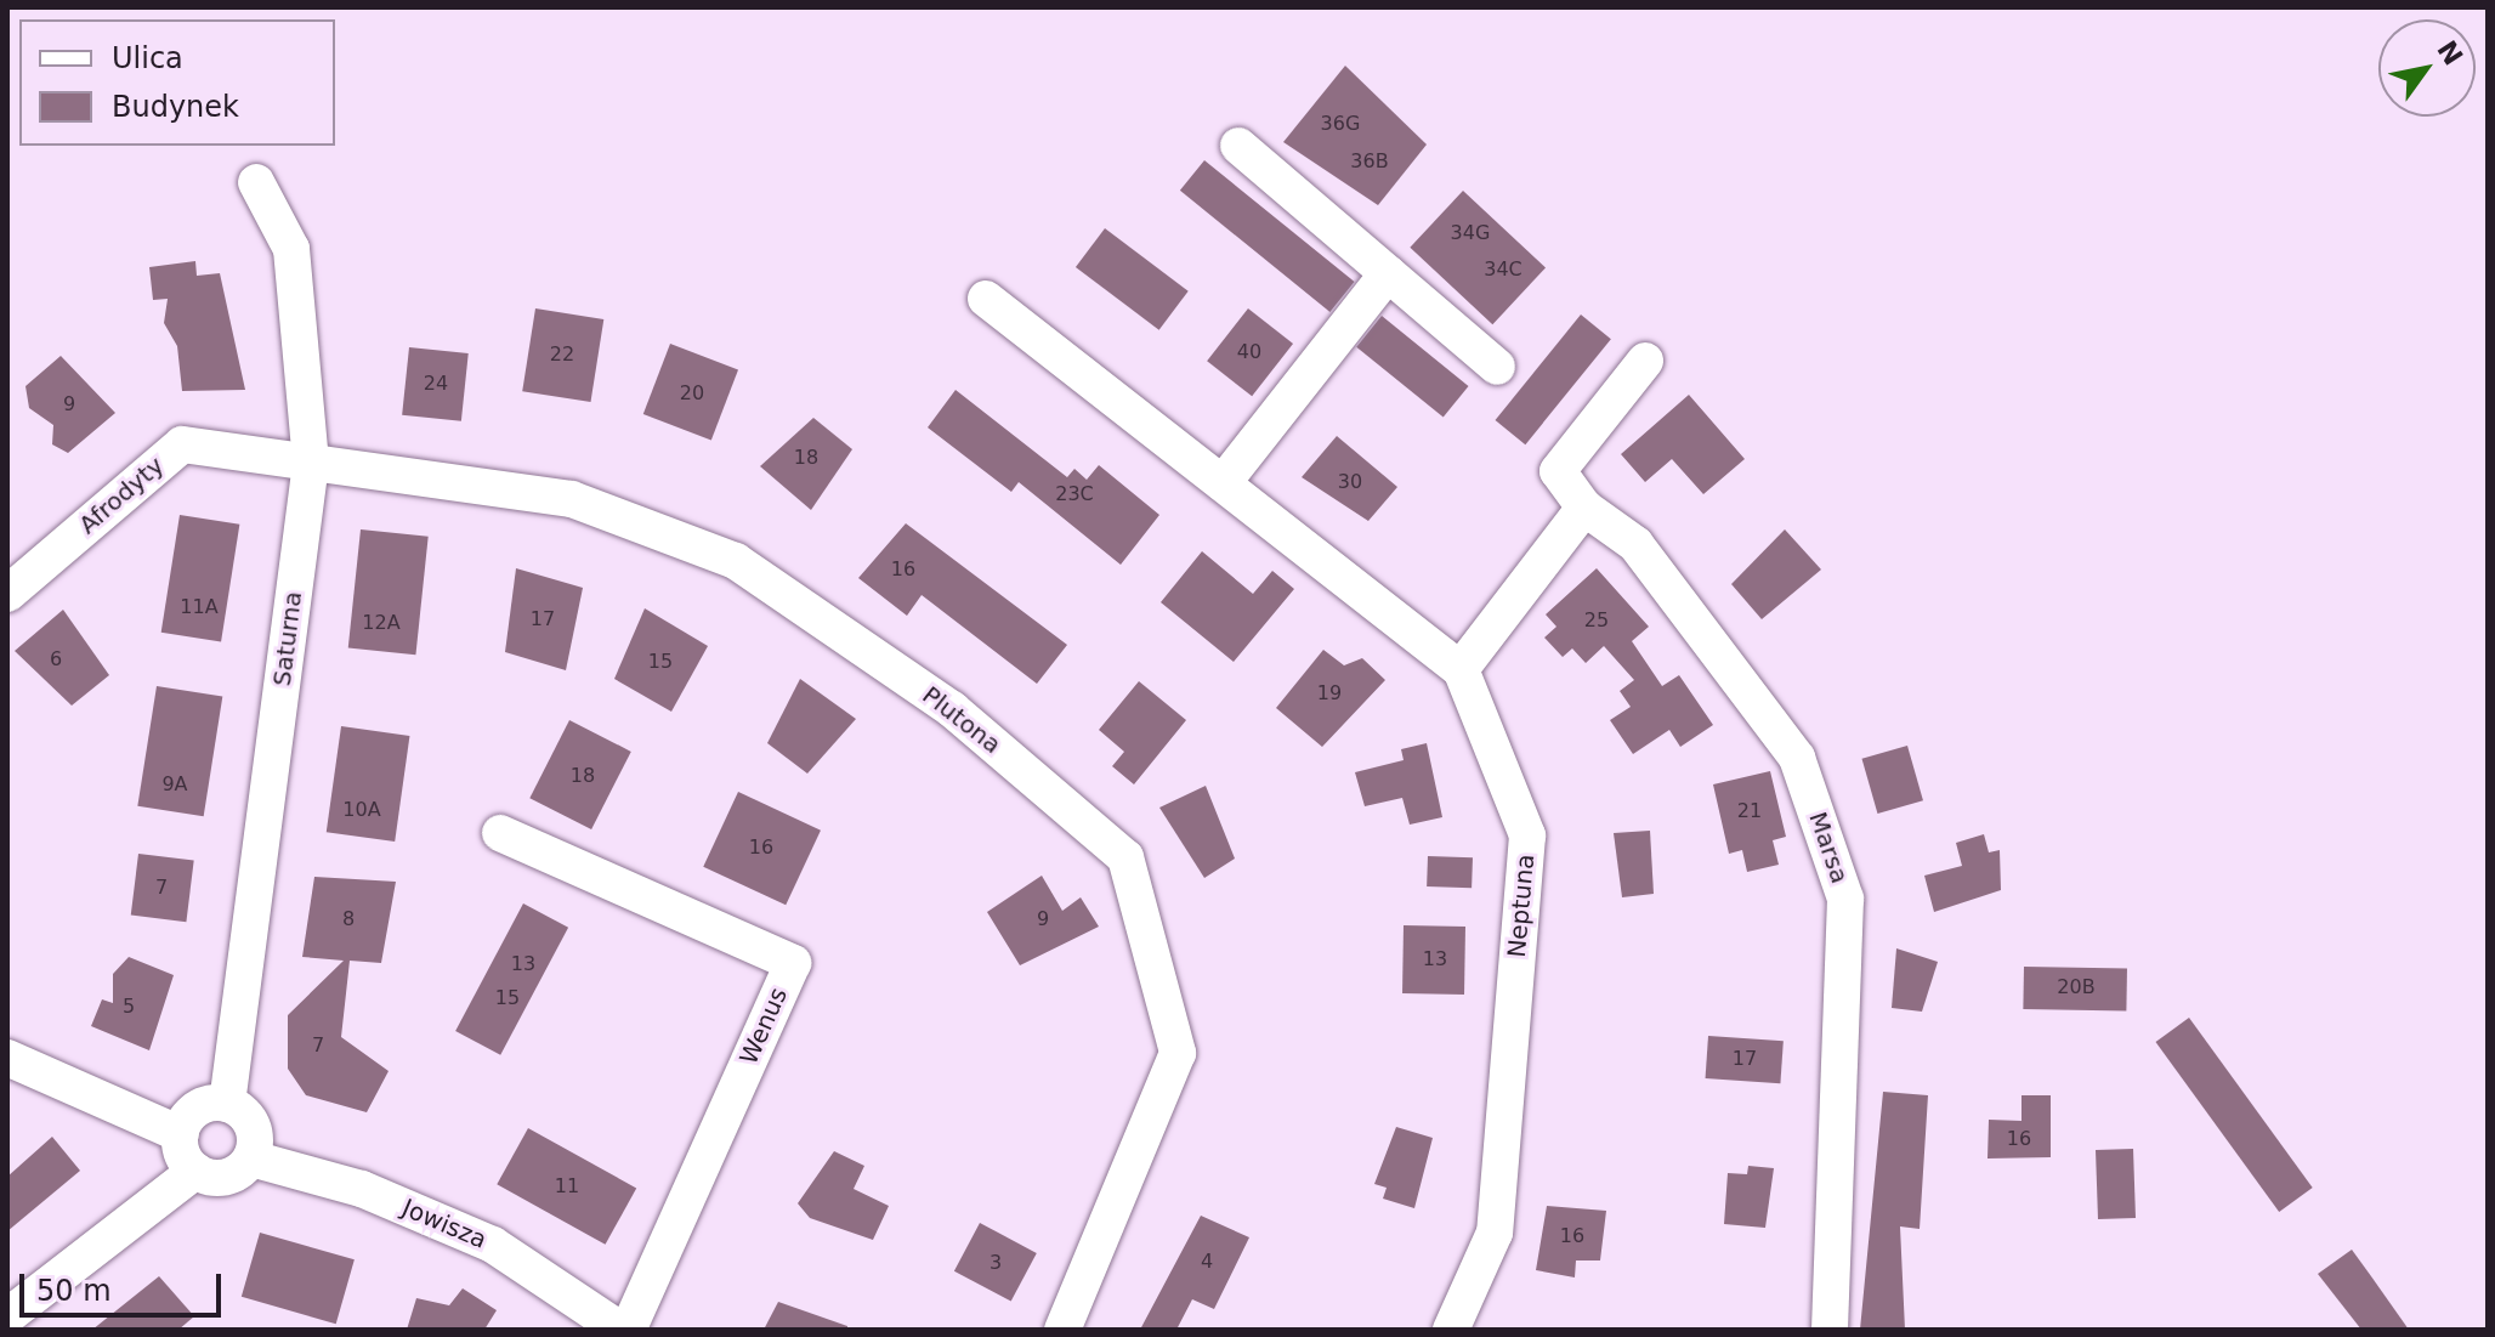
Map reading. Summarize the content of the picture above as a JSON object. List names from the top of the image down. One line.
{"streets":{"street":["Afrodyty","Saturna","Plutona","Marsa","Neptuna","Wenus","Jowisza"]},"crossings":[["Afrodyty","Saturna"],["Afrodyty","Plutona"],["Saturna","Plutona"],["Saturna","Jowisza"]],"house_numbers":["36G","36B","34G","34C","40","22","24","20","9","18","30","23C","16","11A","17","25","12A","6","15","19","18","9A","10A","21","16","7","8","9","13","13","20B","15","5","7","17","16","11","16","4","3"],"legend":["Ulica","Budynek"],"scale_bar":"50 m","north":"top right"}
